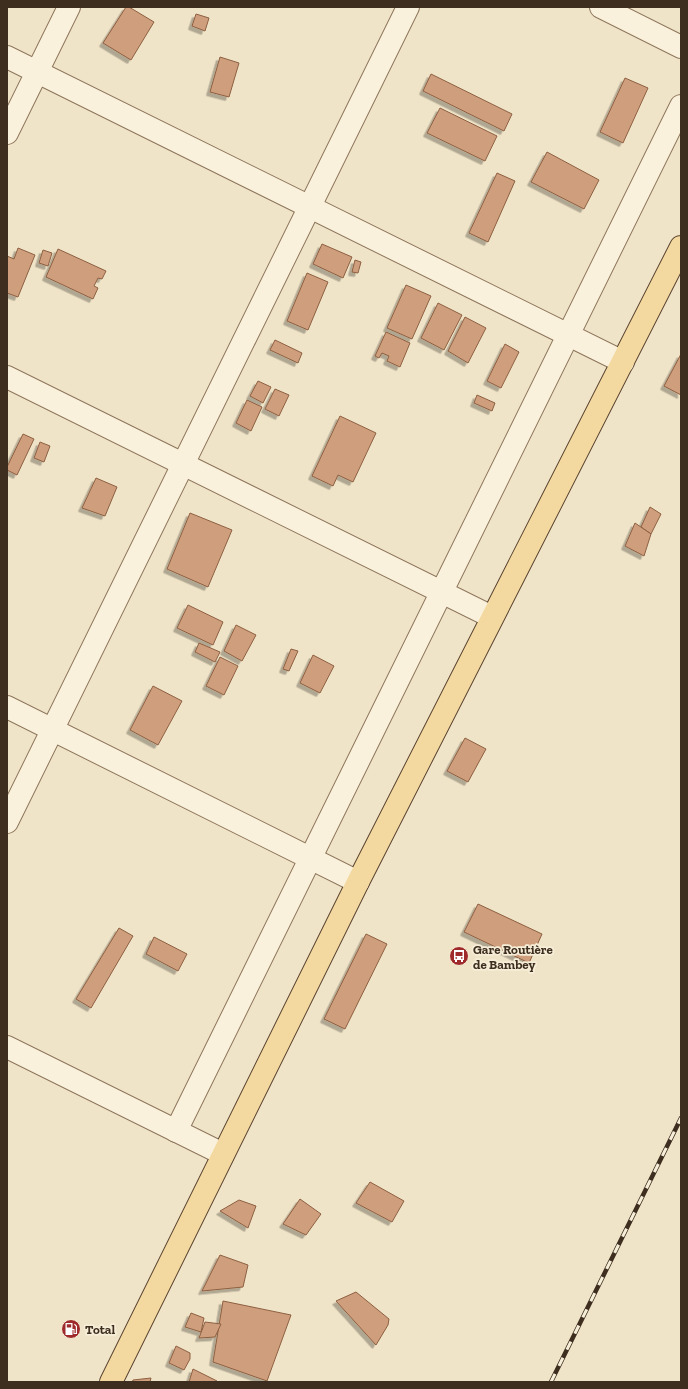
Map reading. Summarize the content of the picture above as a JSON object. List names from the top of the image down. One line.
{"places":{"bus stop":["Gare Routière de Bambey"],"fuel station":["Total"]}}
